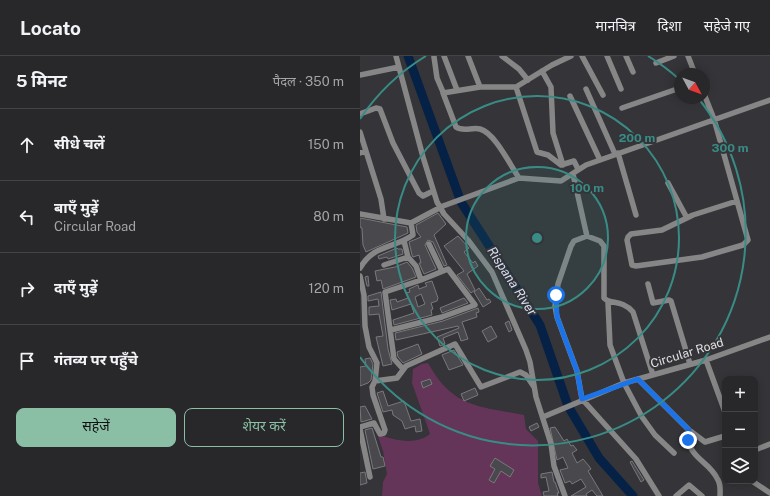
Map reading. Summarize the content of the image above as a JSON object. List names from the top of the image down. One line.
{"streets":{"street":["Circular Road"]},"water":["Rispana River"],"north":"bottom right","page":{"header":"Locato","nav":["मानचित्र","दिशा","सहेजे गए"],"heading":["5 मिनट","पैदल · 350 m"],"list":[["सीधे चलें","150 m"],["बाएँ मुड़ें","Circular Road","80 m"],["दाएँ मुड़ें","120 m"],"गंतव्य पर पहुँचे"],"map_buttons":["+","−"],"buttons":["सहेजें","शेयर करें"]},"rings":["200 m","300 m","100 m"]}
